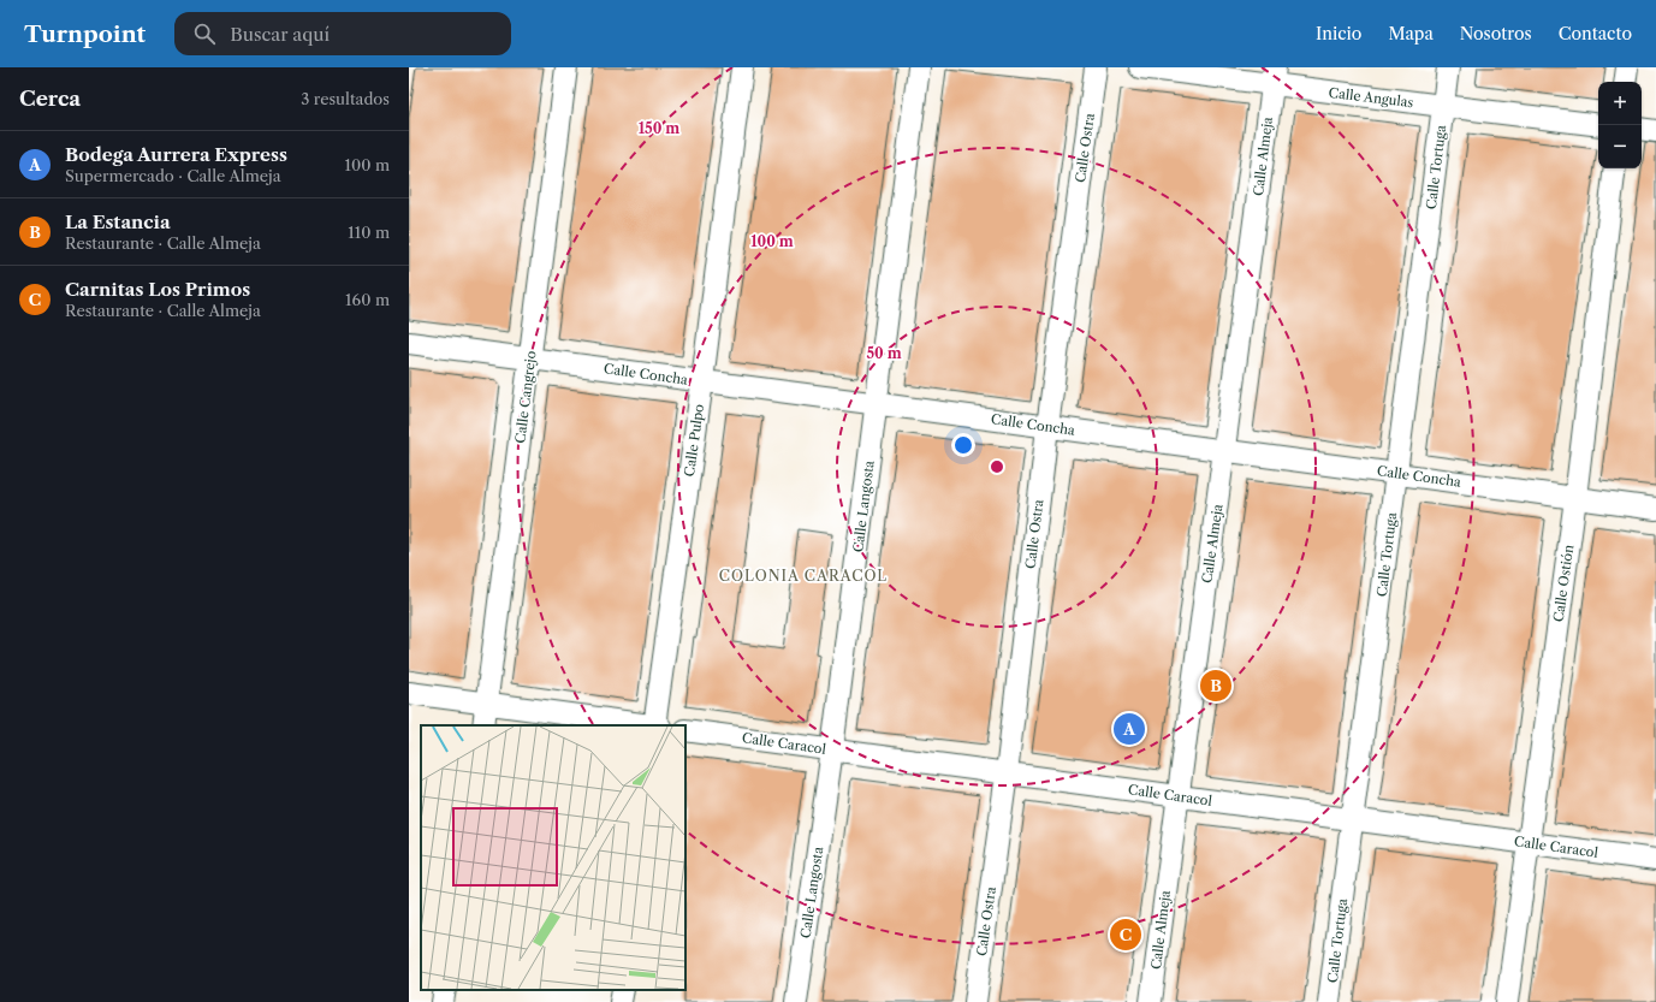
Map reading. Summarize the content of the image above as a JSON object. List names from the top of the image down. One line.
{"streets":{"street":["Calle Angulas","Calle Ostra","Calle Almeja","Calle Tortuga","Calle Concha","Calle Cangrejo","Calle Pulpo","Calle Langosta","Calle Ostión","Calle Caracol"]},"crossings":[["Calle Angulas","Calle Almeja"],["Calle Angulas","Calle Tortuga"],["Calle Ostra","Calle Concha"],["Calle Ostra","Calle Caracol"],["Calle Almeja","Calle Concha"],["Calle Almeja","Calle Caracol"],["Calle Tortuga","Calle Concha"],["Calle Tortuga","Calle Caracol"],["Calle Concha","Calle Cangrejo"],["Calle Concha","Calle Pulpo"],["Calle Concha","Calle Langosta"],["Calle Concha","Calle Ostión"],["Calle Langosta","Calle Caracol"],["Calle Ostión","Calle Caracol"]],"districts":["COLONIA CARACOL"],"page":{"header":"Turnpoint","search":"Buscar aquí","nav":["Inicio","Mapa","Nosotros","Contacto"],"heading":["Cerca","3 resultados"],"map_buttons":["+","−"],"list":[{"mark":"A","name":"Bodega Aurrera Express","note":"Supermercado · Calle Almeja","value":"100 m"},{"mark":"B","name":"La Estancia","note":"Restaurante · Calle Almeja","value":"110 m"},{"mark":"C","name":"Carnitas Los Primos","note":"Restaurante · Calle Almeja","value":"160 m"}],"pins":["B","A","C"]},"rings":["150 m","100 m","50 m"]}
